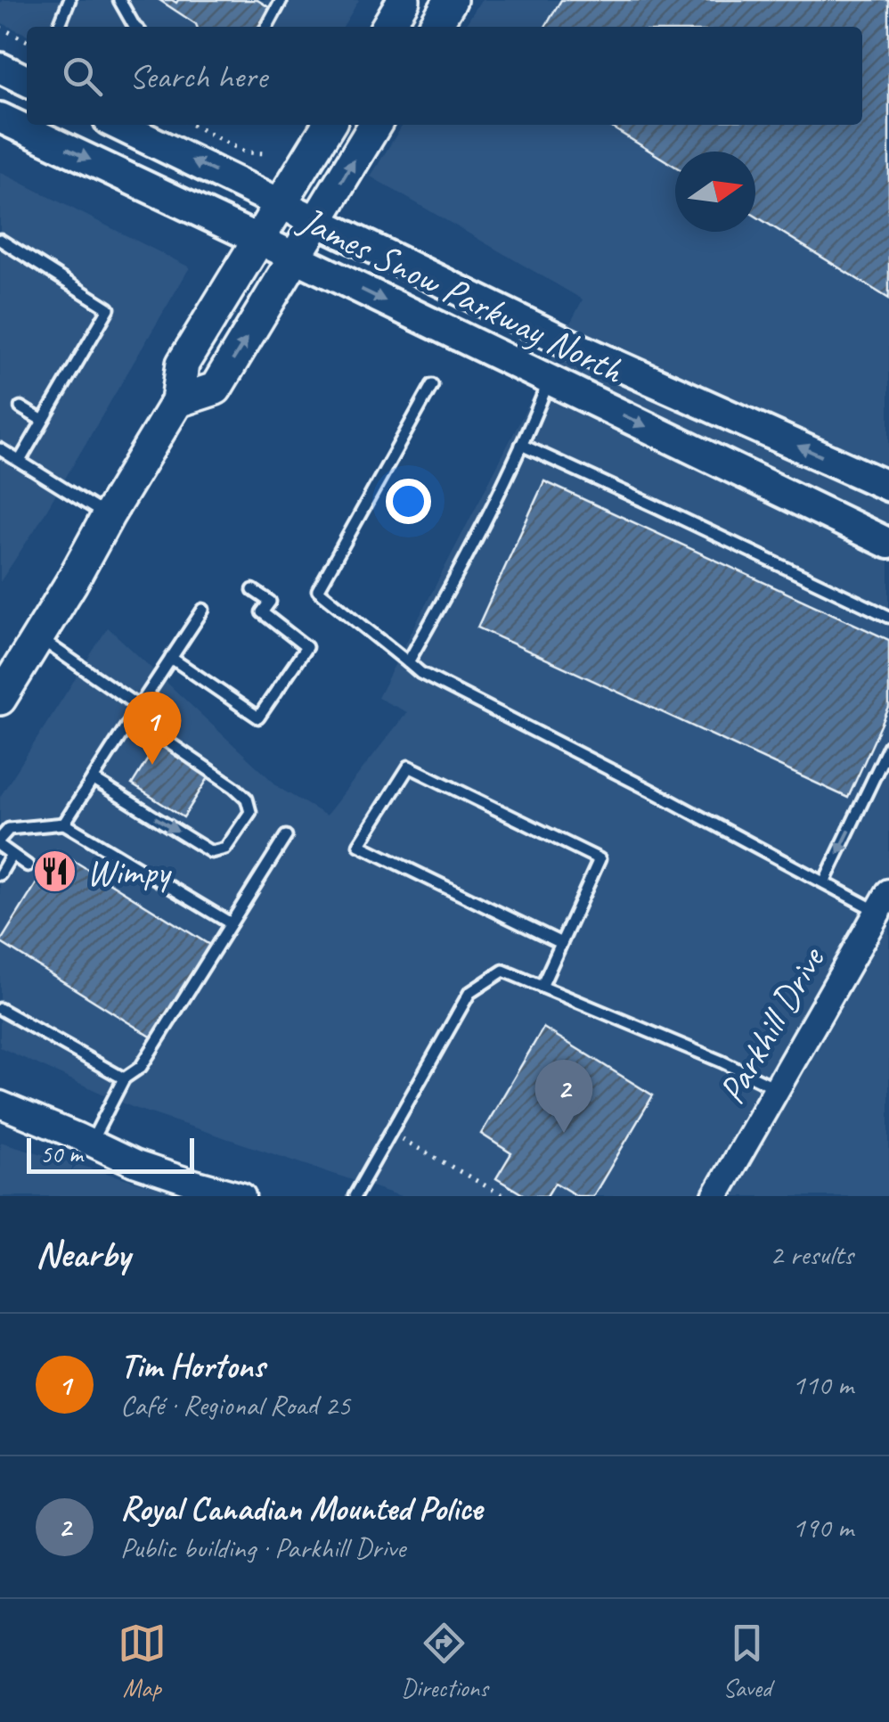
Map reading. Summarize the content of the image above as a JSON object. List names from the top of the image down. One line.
{"streets":{"main road":["James Snow Parkway North"],"street":["Parkhill Drive"]},"places":{"restaurant":["Wimpy"]},"scale_bar":"50 m","north":"right","page":{"search":"Search here","pins":["1","2"],"scale":"50 m","heading":["Nearby","2 results"],"list":[{"mark":"1","name":"Tim Hortons","note":"Café · Regional Road 25","value":"110 m"},{"mark":"2","name":"Royal Canadian Mounted Police","note":"Public building · Parkhill Drive","value":"190 m"}],"nav":["Map","Directions","Saved"]}}
